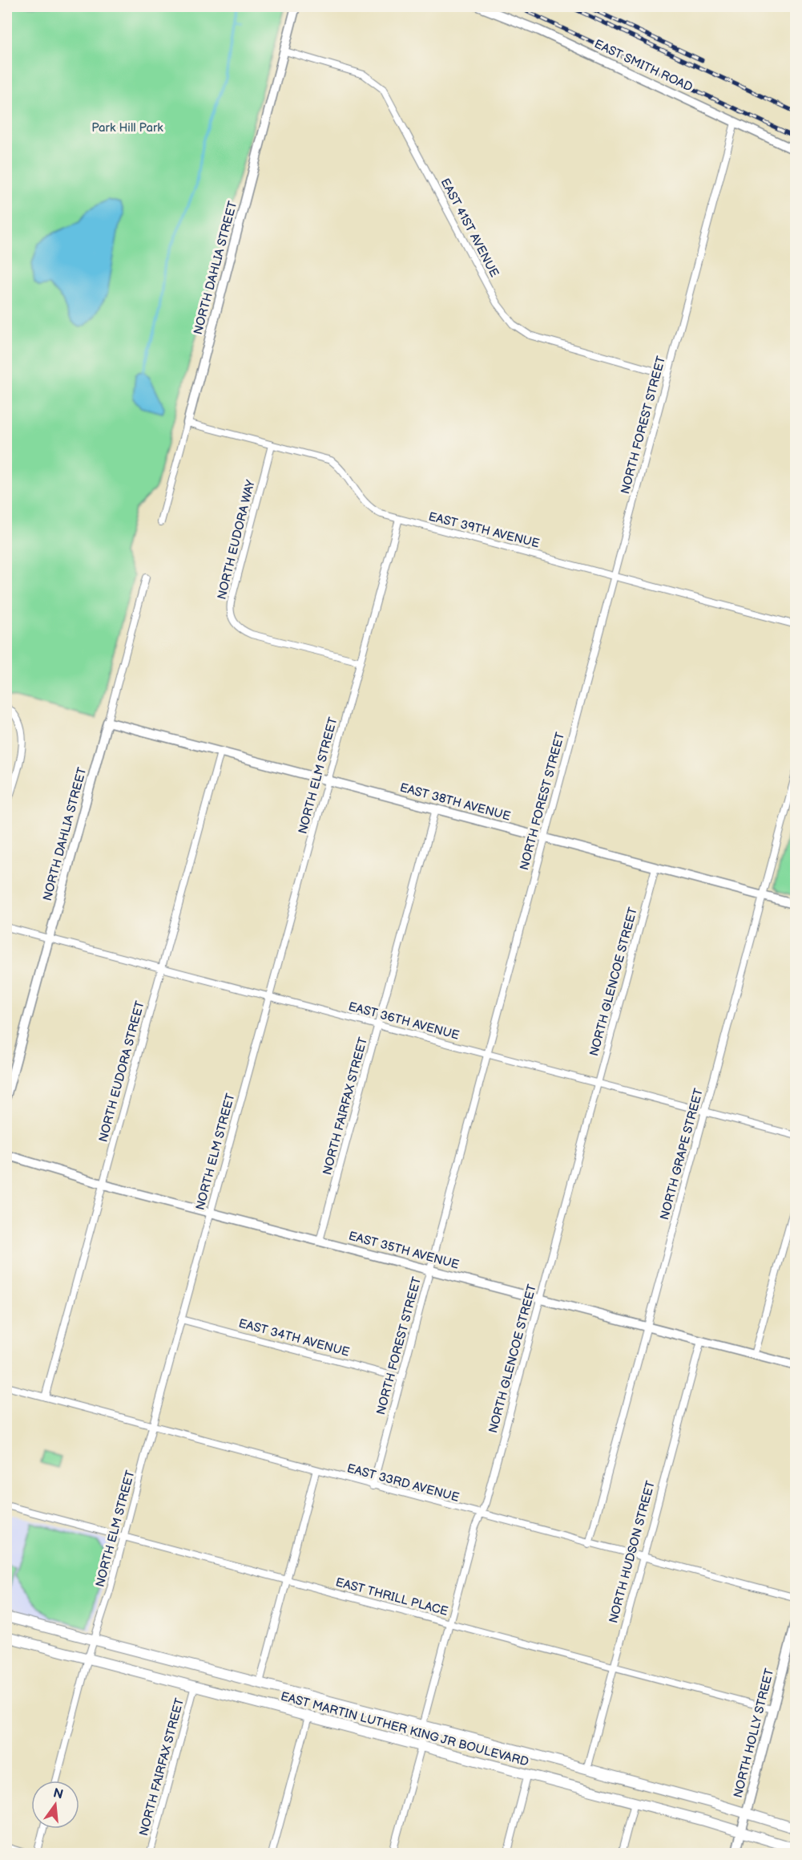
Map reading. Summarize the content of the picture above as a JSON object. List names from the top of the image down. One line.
{"streets":{"main road":["EAST MARTIN LUTHER KING JR BOULEVARD"],"street":["EAST SMITH ROAD","EAST 41ST AVENUE","NORTH DAHLIA STREET","NORTH FOREST STREET","EAST 39TH AVENUE","NORTH EUDORA WAY","NORTH ELM STREET","EAST 38TH AVENUE","NORTH GLENCOE STREET","EAST 36TH AVENUE","NORTH EUDORA STREET","NORTH FAIRFAX STREET","NORTH GRAPE STREET","EAST 35TH AVENUE","EAST 34TH AVENUE","EAST 33RD AVENUE","NORTH HUDSON STREET","EAST THRILL PLACE","NORTH HOLLY STREET"]},"crossings":[["EAST SMITH ROAD","NORTH FOREST STREET"],["EAST 41ST AVENUE","NORTH DAHLIA STREET"],["EAST 41ST AVENUE","NORTH FOREST STREET"],["NORTH DAHLIA STREET","EAST 39TH AVENUE"],["NORTH DAHLIA STREET","EAST 38TH AVENUE"],["NORTH DAHLIA STREET","EAST 36TH AVENUE"],["NORTH FOREST STREET","EAST 39TH AVENUE"],["NORTH FOREST STREET","EAST 38TH AVENUE"],["NORTH FOREST STREET","EAST 36TH AVENUE"],["NORTH FOREST STREET","EAST 35TH AVENUE"],["NORTH FOREST STREET","EAST 34TH AVENUE"],["NORTH FOREST STREET","EAST 33RD AVENUE"],["EAST 39TH AVENUE","NORTH EUDORA WAY"],["EAST 39TH AVENUE","NORTH ELM STREET"],["NORTH EUDORA WAY","NORTH ELM STREET"],["NORTH ELM STREET","EAST 38TH AVENUE"],["NORTH ELM STREET","EAST 36TH AVENUE"],["NORTH ELM STREET","EAST 35TH AVENUE"],["NORTH ELM STREET","EAST 34TH AVENUE"],["NORTH ELM STREET","EAST 33RD AVENUE"],["NORTH ELM STREET","EAST THRILL PLACE"],["NORTH ELM STREET","EAST MARTIN LUTHER KING JR BOULEVARD"],["EAST 38TH AVENUE","NORTH GLENCOE STREET"],["EAST 38TH AVENUE","NORTH EUDORA STREET"],["EAST 38TH AVENUE","NORTH FAIRFAX STREET"],["EAST 38TH AVENUE","NORTH GRAPE STREET"],["NORTH GLENCOE STREET","EAST 36TH AVENUE"],["NORTH GLENCOE STREET","EAST 35TH AVENUE"],["NORTH GLENCOE STREET","EAST 33RD AVENUE"],["NORTH GLENCOE STREET","EAST THRILL PLACE"],["NORTH GLENCOE STREET","EAST MARTIN LUTHER KING JR BOULEVARD"],["EAST 36TH AVENUE","NORTH EUDORA STREET"],["EAST 36TH AVENUE","NORTH FAIRFAX STREET"],["EAST 36TH AVENUE","NORTH GRAPE STREET"],["NORTH EUDORA STREET","EAST 35TH AVENUE"],["NORTH EUDORA STREET","EAST 33RD AVENUE"],["NORTH FAIRFAX STREET","EAST 35TH AVENUE"],["NORTH FAIRFAX STREET","EAST MARTIN LUTHER KING JR BOULEVARD"],["NORTH GRAPE STREET","EAST 35TH AVENUE"],["NORTH GRAPE STREET","EAST 33RD AVENUE"],["EAST 35TH AVENUE","NORTH HUDSON STREET"],["EAST 33RD AVENUE","NORTH HUDSON STREET"],["NORTH HUDSON STREET","EAST THRILL PLACE"],["NORTH HUDSON STREET","EAST MARTIN LUTHER KING JR BOULEVARD"],["EAST THRILL PLACE","NORTH HOLLY STREET"],["EAST MARTIN LUTHER KING JR BOULEVARD","NORTH HOLLY STREET"]],"parks":["Park Hill Park"],"north":"top"}
